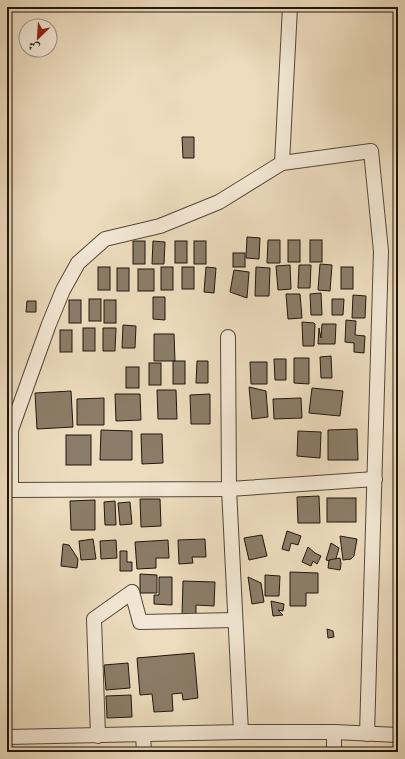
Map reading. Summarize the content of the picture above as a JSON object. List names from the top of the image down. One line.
{"north":"bottom left"}
